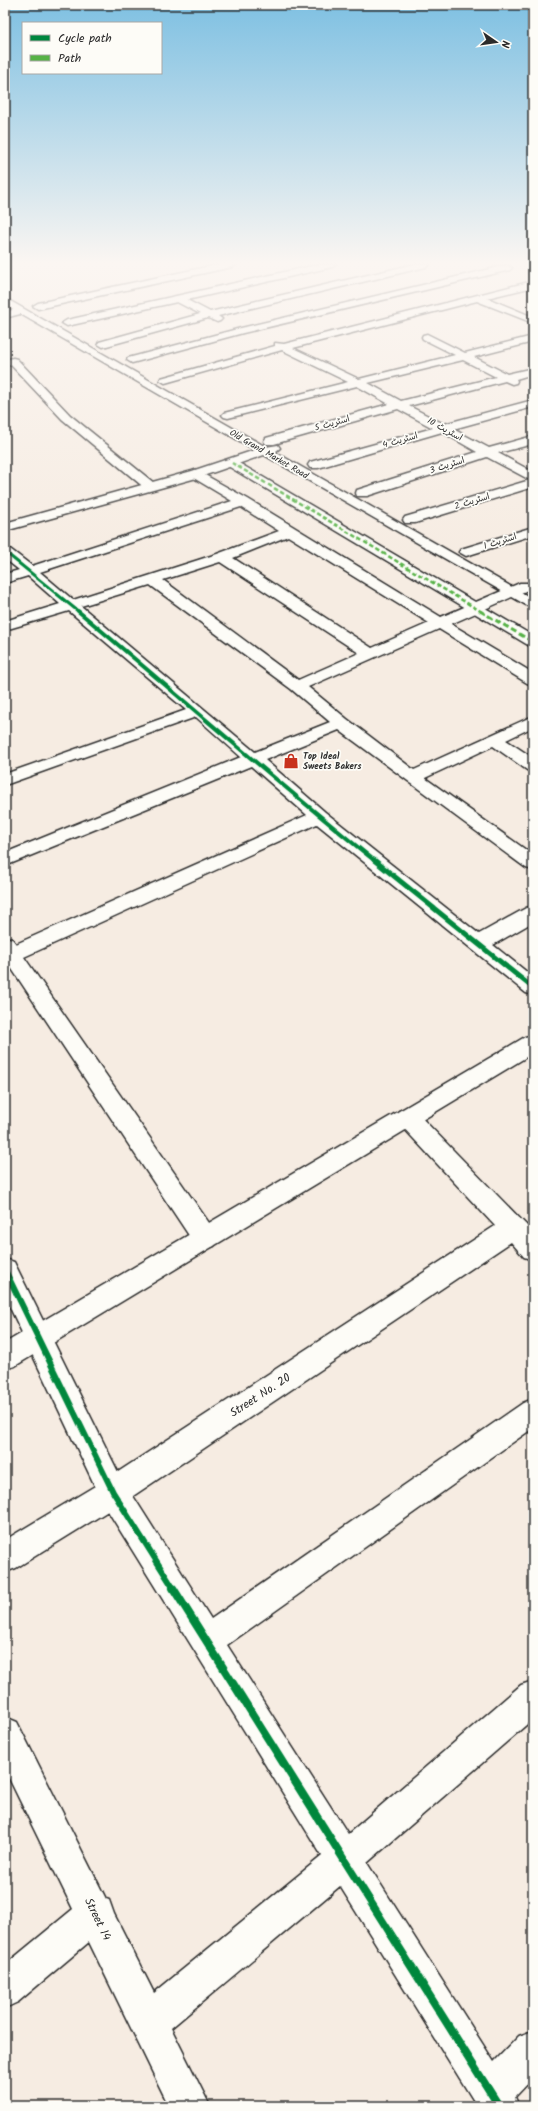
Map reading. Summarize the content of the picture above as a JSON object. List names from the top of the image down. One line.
{"streets":{"street":["اسٹریٹ 5","اسٹریٹ 10","اسٹریٹ 4","Old Grand Market Road","اسٹریٹ 3","اسٹریٹ 2","اسٹریٹ 1","Street No. 20","Street 14"]},"crossings":[["اسٹریٹ 5","اسٹریٹ 10"],["اسٹریٹ 5","Old Grand Market Road"],["اسٹریٹ 10","اسٹریٹ 4"],["اسٹریٹ 10","اسٹریٹ 3"],["اسٹریٹ 4","Old Grand Market Road"]],"places":{"shop":["Top Ideal Sweets Bakers"]},"legend":["Cycle path","Path"],"north":"right"}
